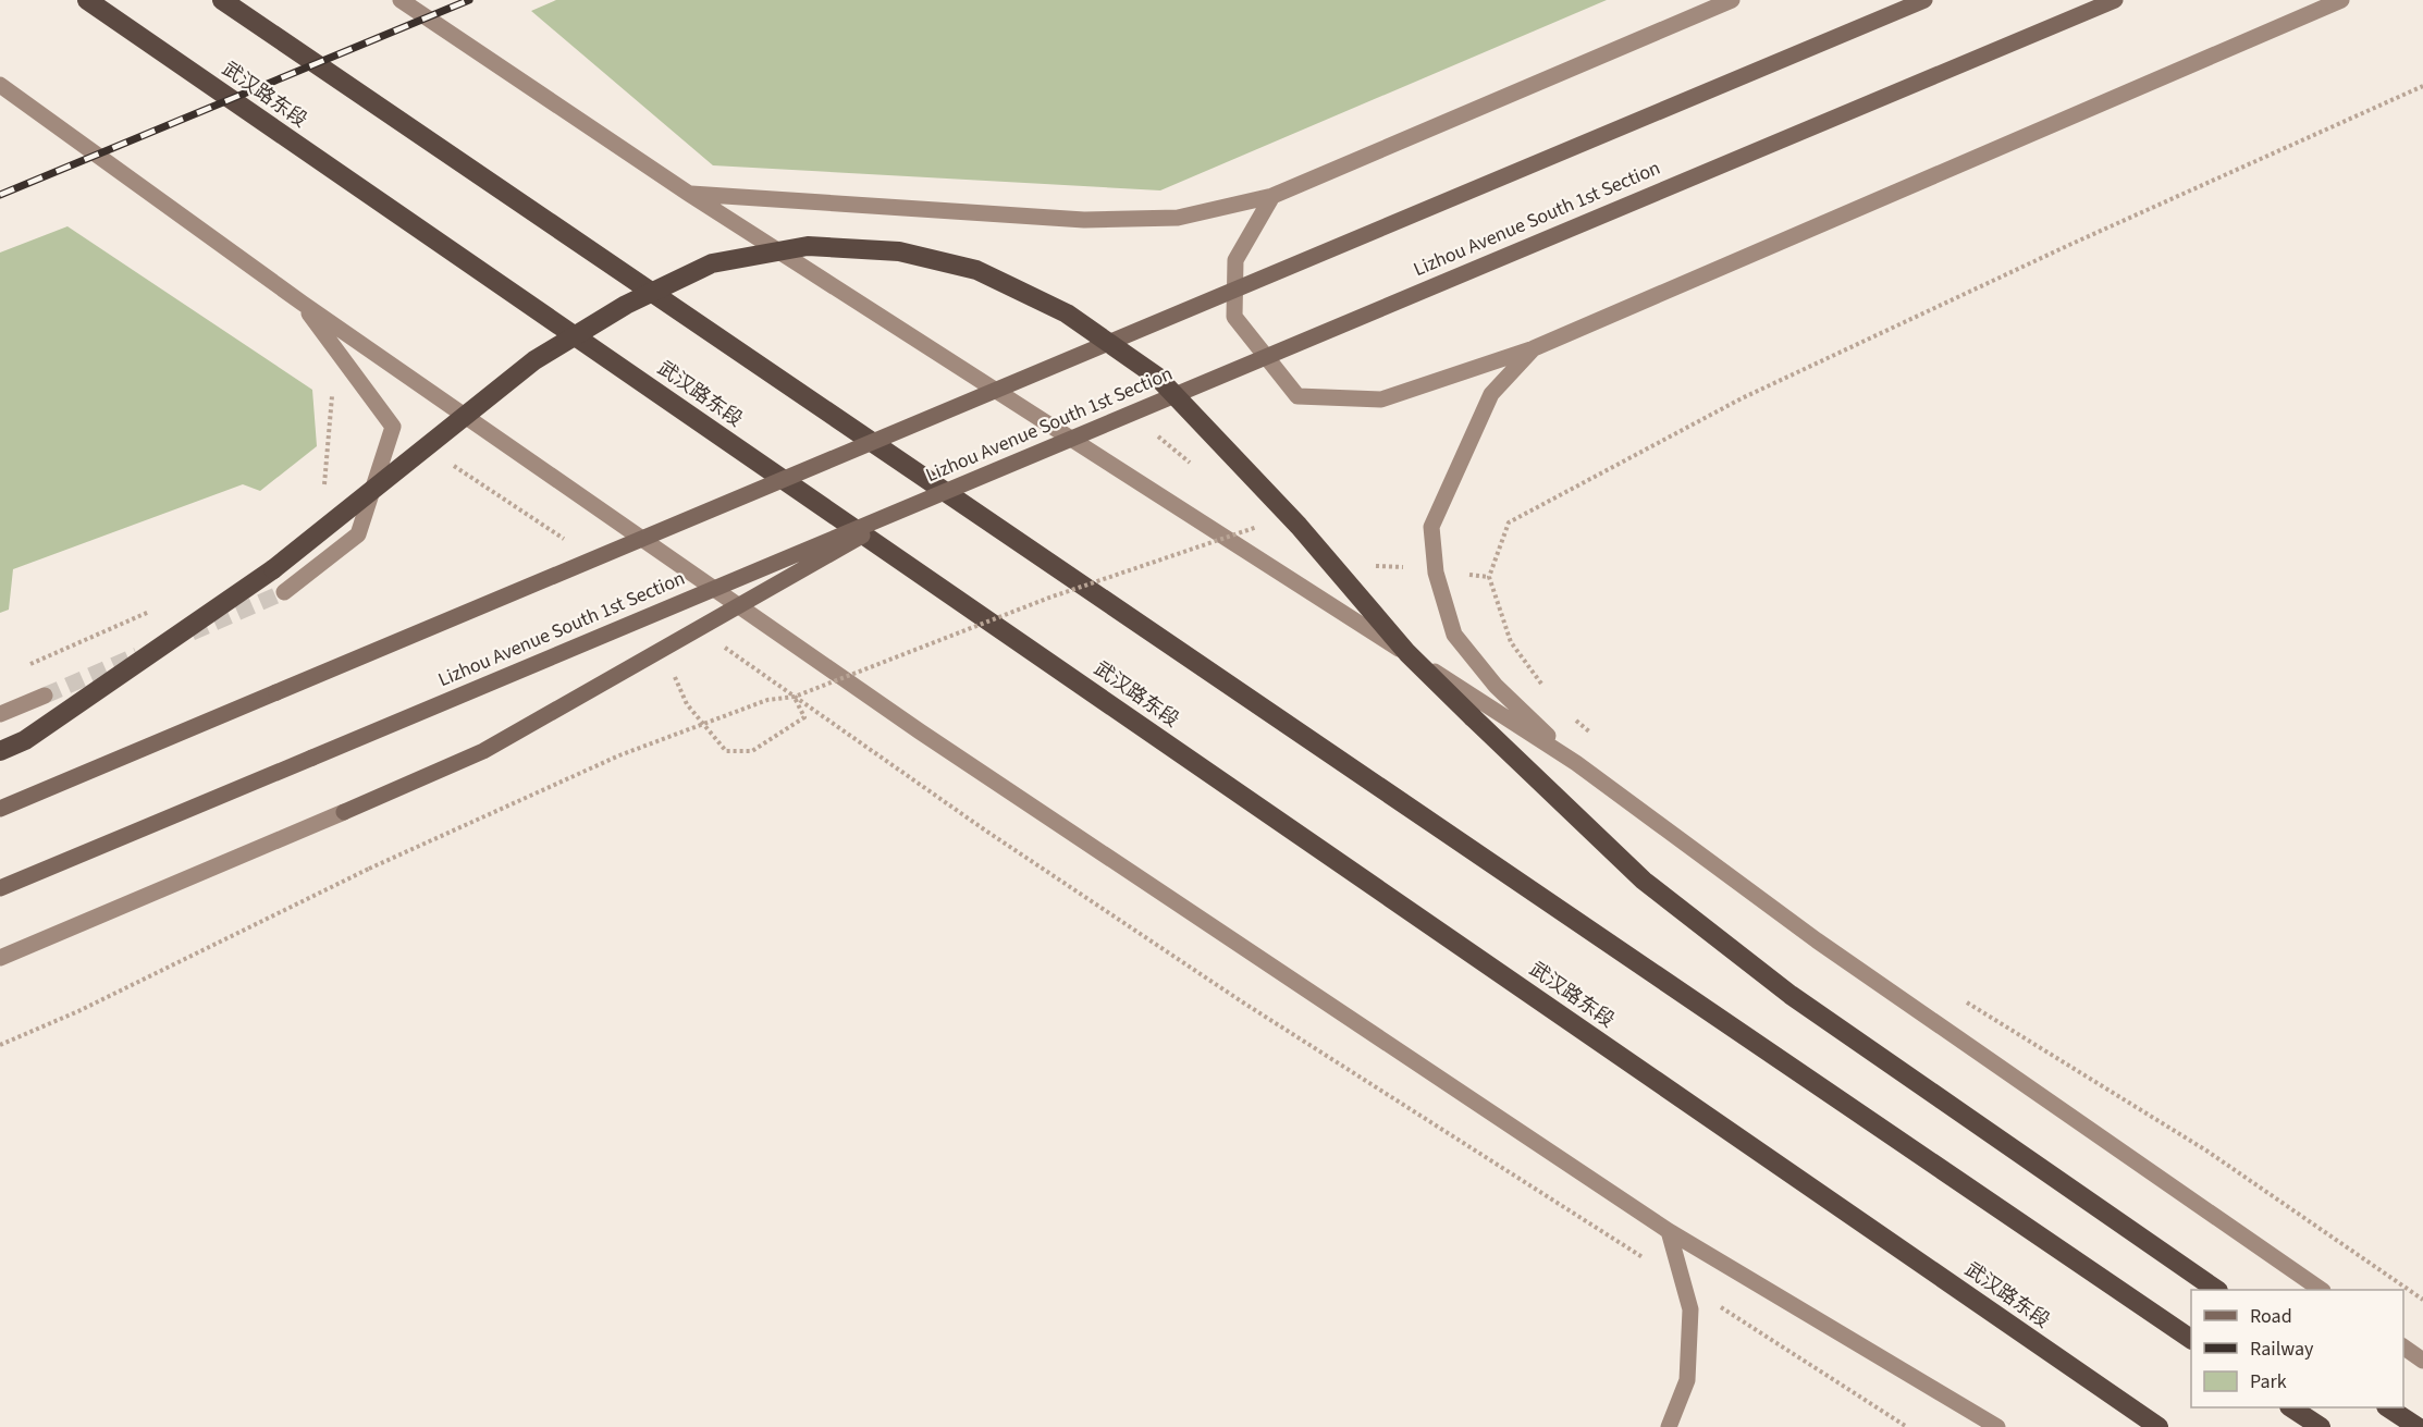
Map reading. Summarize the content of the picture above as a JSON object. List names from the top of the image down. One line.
{"streets":{"highway":["武汉路东段"],"main road":["Lizhou Avenue South 1st Section"]},"legend":["Road","Railway","Park"]}
